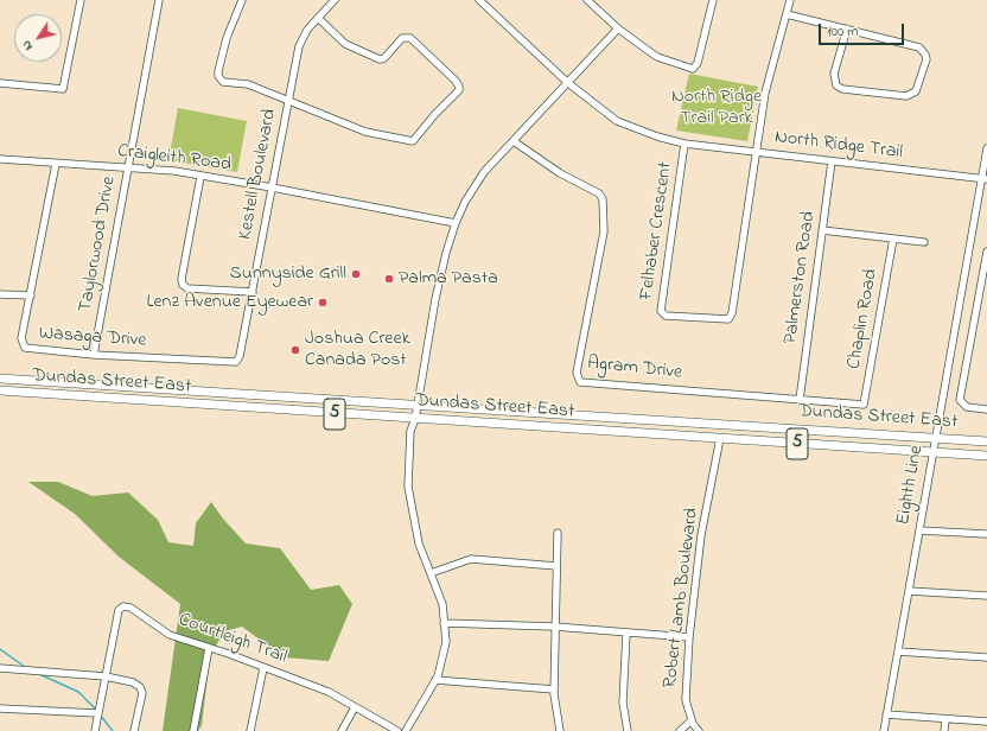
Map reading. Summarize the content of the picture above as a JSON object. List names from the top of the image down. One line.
{"streets":{"main road":["Dundas Street East","5"],"street":["North Ridge Trail","Craigleith Road","Kestell Boulevard","Felhaber Crescent","Taylorwood Drive","Palmerston Road","Chaplin Road","Wasaga Drive","Agram Drive","Eighth Line","Robert Lamb Boulevard","Courtleigh Trail"]},"crossings":[["North Ridge Trail","Felhaber Crescent"],["North Ridge Trail","Palmerston Road"],["North Ridge Trail","Eighth Line"],["Craigleith Road","Kestell Boulevard"],["Craigleith Road","Taylorwood Drive"],["Craigleith Road","Wasaga Drive"],["Kestell Boulevard","Wasaga Drive"],["Taylorwood Drive","Wasaga Drive"],["Palmerston Road","Agram Drive"],["Chaplin Road","Agram Drive"],["Dundas Street East","Eighth Line"],["Dundas Street East","Robert Lamb Boulevard"]],"parks":["North Ridge Trail Park"],"places":["Sunnyside Grill","Palma Pasta","Lenz Avenue Eyewear","Joshua Creek Canada Post"],"scale_bar":"100 m","north":"bottom left"}
